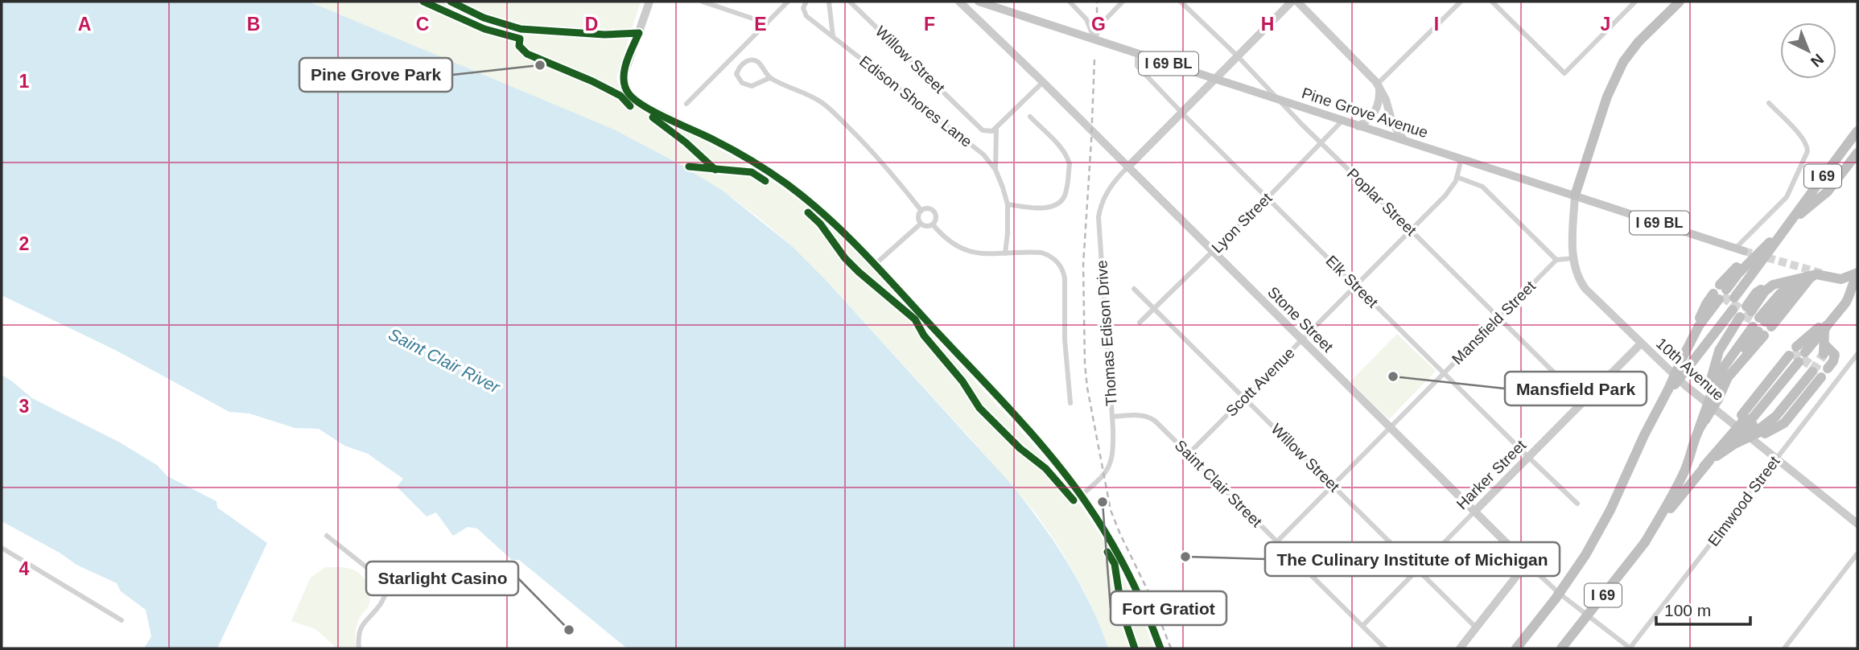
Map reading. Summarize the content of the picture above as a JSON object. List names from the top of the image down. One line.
{"streets":{"highway":["I 69"],"main road":["I 69 BL","Pine Grove Avenue"],"street":["Willow Street","Edison Shores Lane","Poplar Street","Lyon Street","Elk Street","Stone Street","Mansfield Street","Thomas Edison Drive","10th Avenue","Scott Avenue","Harker Street","Saint Clair Street","Elmwood Street"]},"crossings":[["Willow Street","Edison Shores Lane"],["Willow Street","Lyon Street"],["Willow Street","Mansfield Street"],["Willow Street","Scott Avenue"],["Willow Street","Harker Street"],["Pine Grove Avenue","Poplar Street"],["Pine Grove Avenue","Lyon Street"],["Pine Grove Avenue","Elk Street"],["Pine Grove Avenue","10th Avenue"],["Pine Grove Avenue","Scott Avenue"],["Poplar Street","Lyon Street"],["Poplar Street","Mansfield Street"],["Poplar Street","Scott Avenue"],["Poplar Street","Harker Street"],["Lyon Street","Elk Street"],["Lyon Street","Stone Street"],["Elk Street","Mansfield Street"],["Elk Street","Scott Avenue"],["Elk Street","Harker Street"],["Stone Street","Mansfield Street"],["Stone Street","Thomas Edison Drive"],["Stone Street","Scott Avenue"],["Stone Street","Harker Street"],["Stone Street","Elmwood Street"],["Mansfield Street","Saint Clair Street"],["Thomas Edison Drive","Saint Clair Street"],["10th Avenue","Harker Street"],["10th Avenue","Elmwood Street"],["Scott Avenue","Saint Clair Street"],["Harker Street","Saint Clair Street"]],"water":["Saint Clair River"],"places":["Pine Grove Park","Mansfield Park","Fort Gratiot","The Culinary Institute of Michigan","Starlight Casino"],"scale_bar":"100 m","north":"bottom right","grid":{"columns":["A","B","C","D","E","F","G","H","I","J"],"rows":["1","2","3","4"]}}
